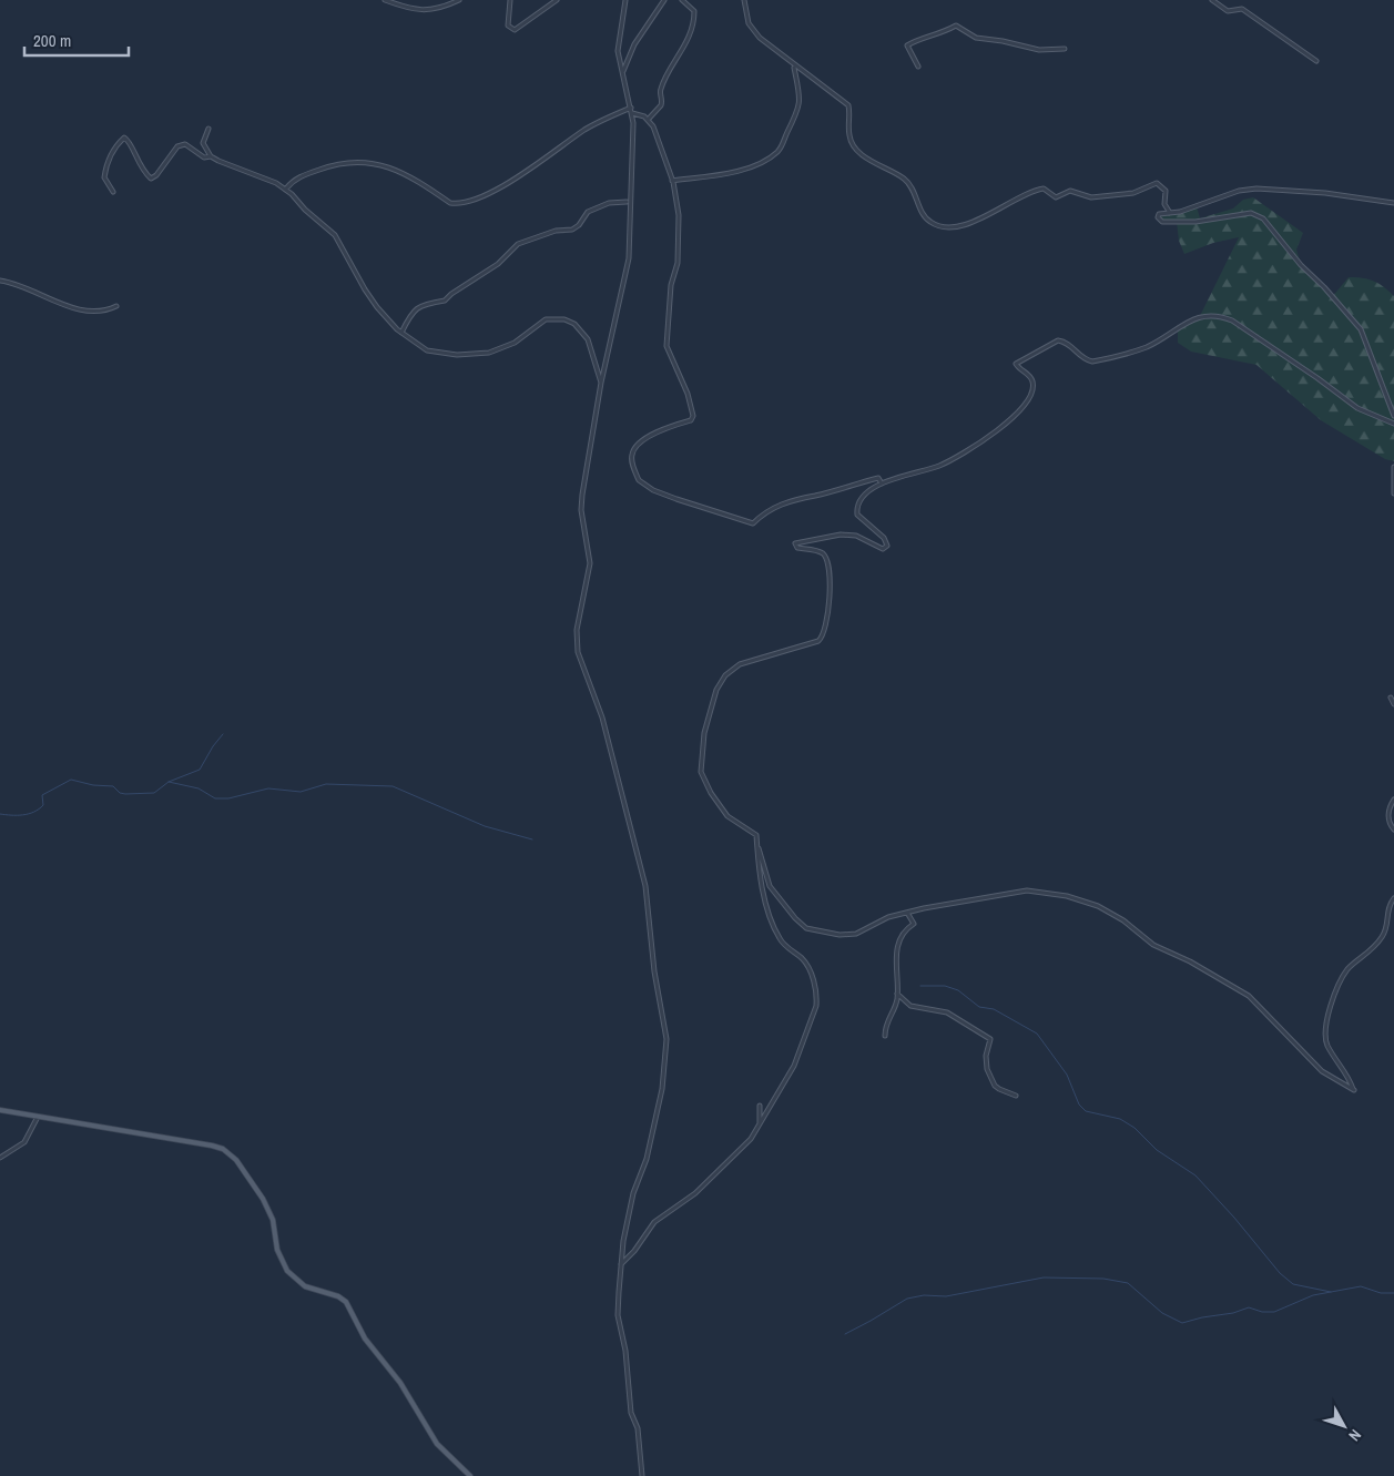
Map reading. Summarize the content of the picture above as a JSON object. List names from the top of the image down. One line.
{"scale_bar":"200 m","north":"bottom right"}
